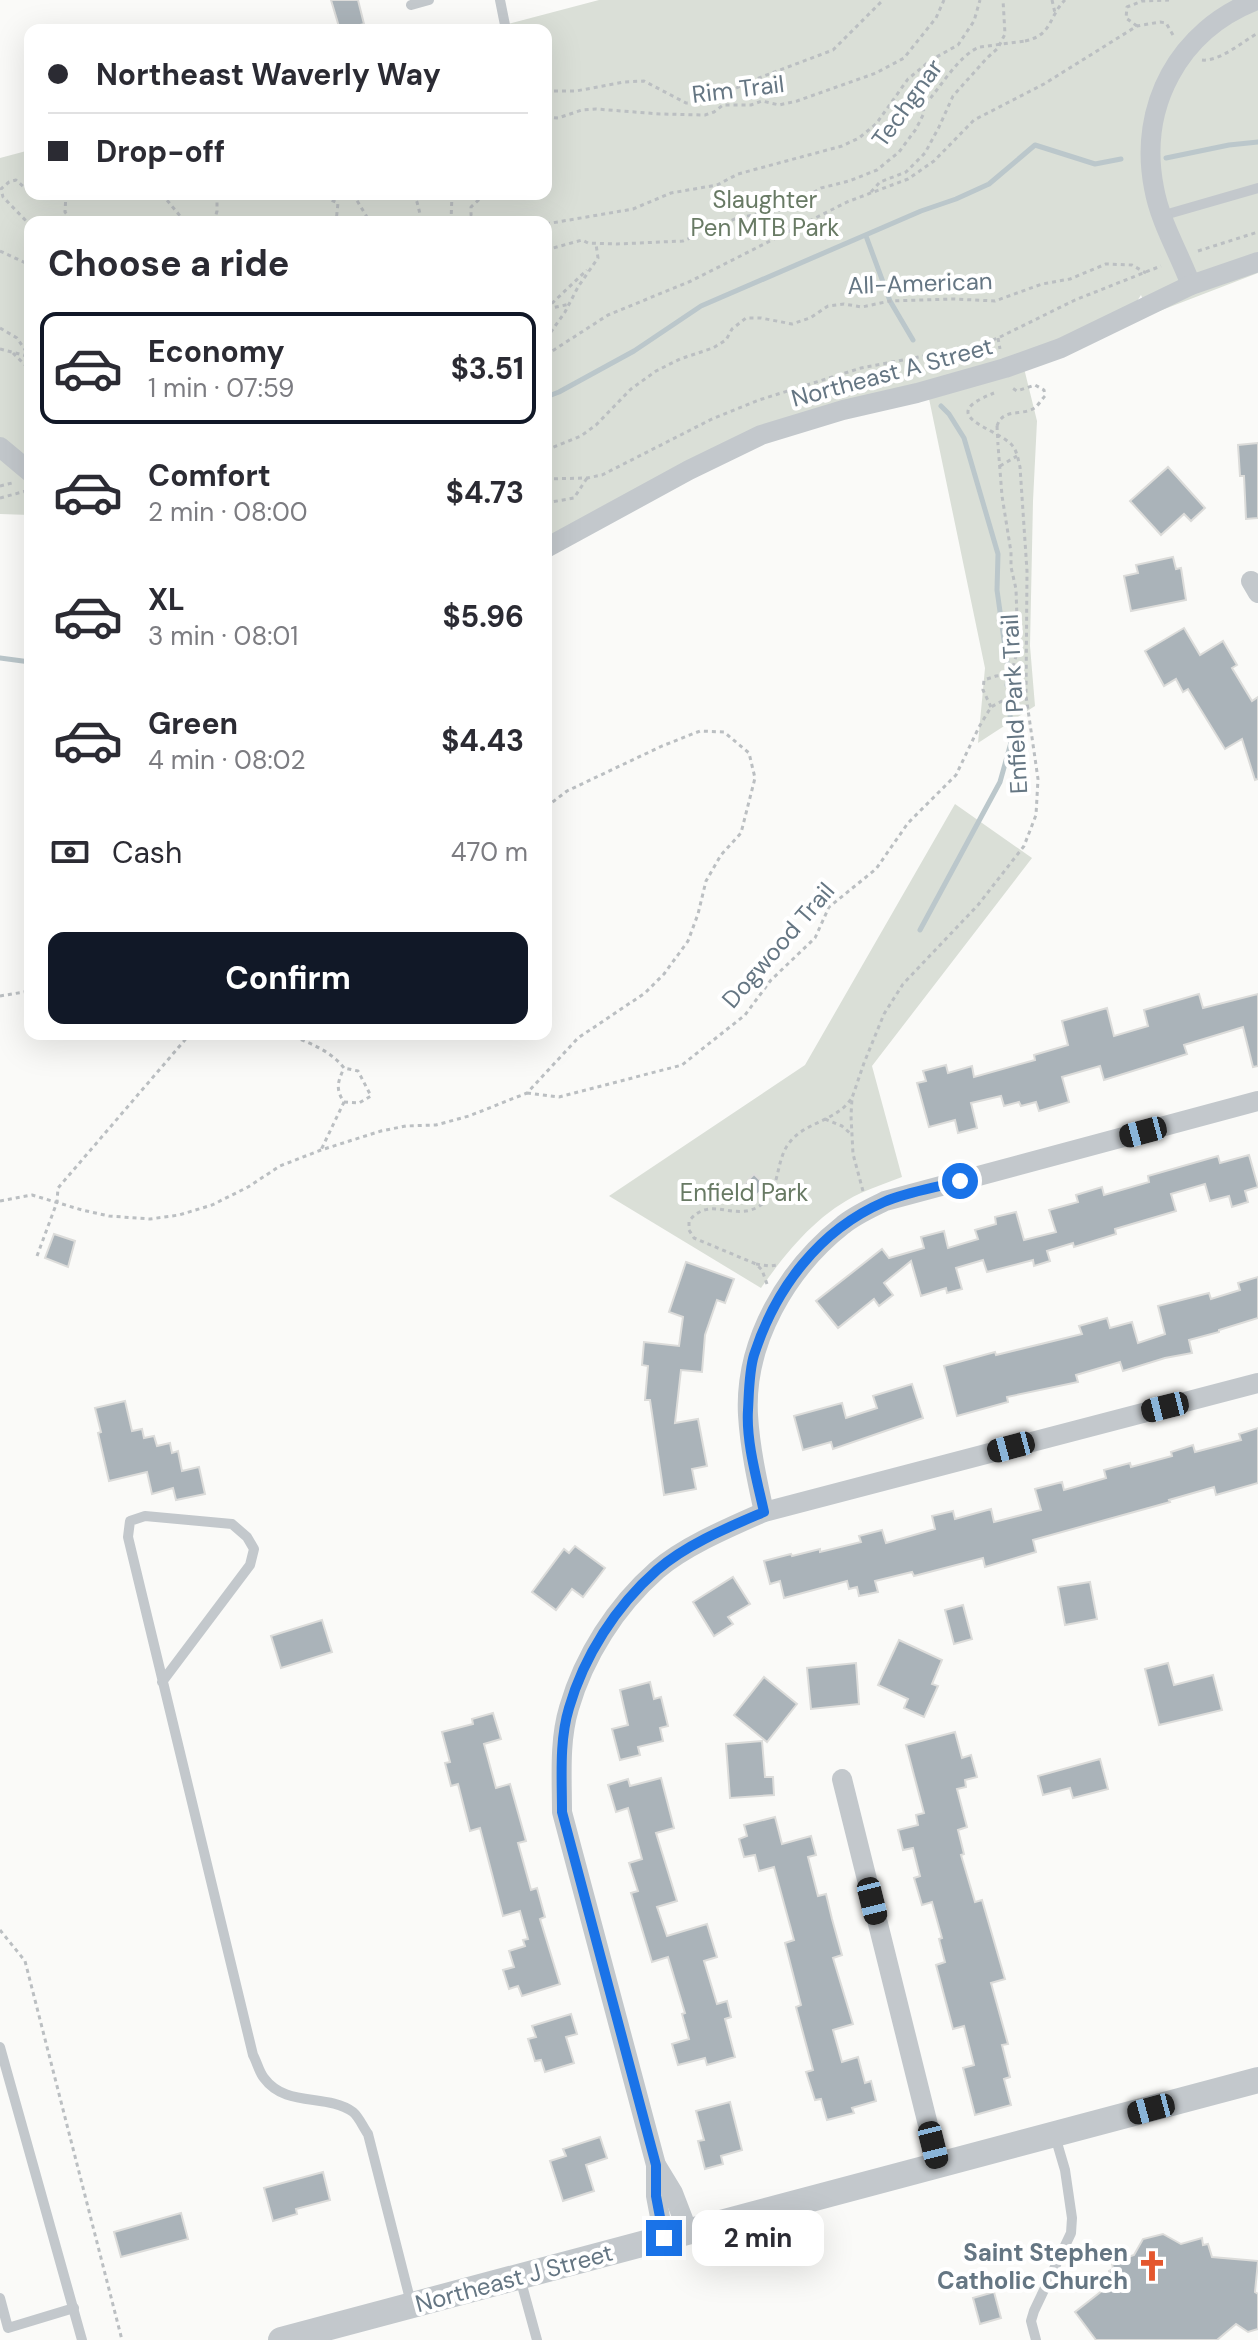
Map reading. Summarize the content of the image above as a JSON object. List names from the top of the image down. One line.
{"streets":{"street":["Northeast A Street","Northeast J Street"],"path":["Rim Trail","Techgnar","All-American","Enfield Park Trail","Dogwood Trail"]},"parks":["Slaughter Pen MTB Park","Enfield Park"],"places":{"church":["Saint Stephen Catholic Church"]},"page":{"banner":["Northeast Waverly Way","Drop-off"],"heading":"Choose a ride","list":[{"name":"Economy","note":"1 min · 07:59","value":"$3.51"},{"name":"Comfort","note":"2 min · 08:00","value":"$4.73"},{"name":"XL","note":"3 min · 08:01","value":"$5.96"},{"name":"Green","note":"4 min · 08:02","value":"$4.43"}],"pay":["Cash","470 m"],"buttons":"Confirm","bubble":"2 min"}}
